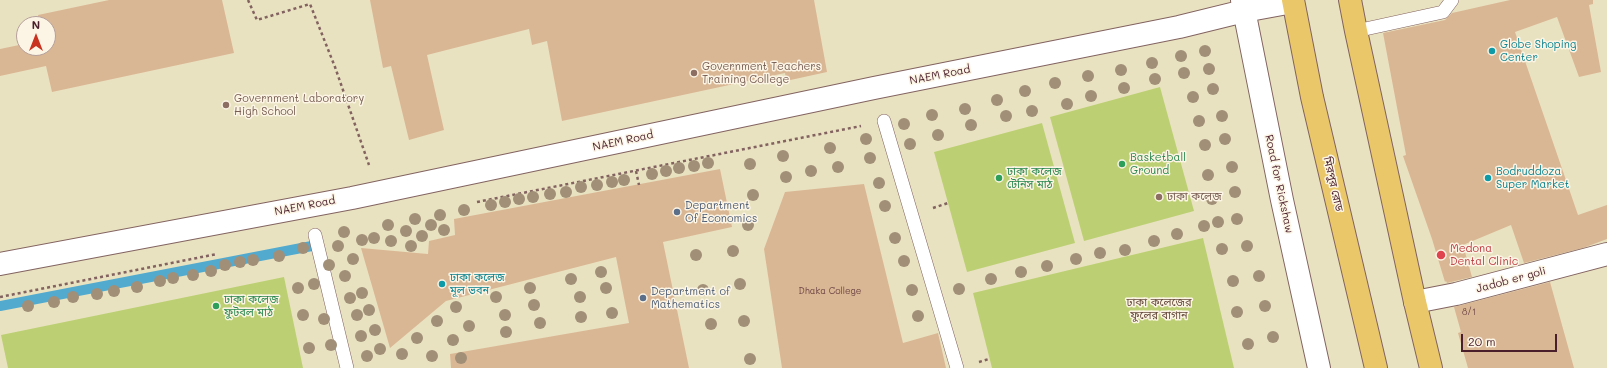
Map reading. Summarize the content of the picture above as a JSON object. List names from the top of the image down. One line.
{"streets":{"highway":["মিরপুর রোড"],"street":["NAEM Road","Road for Rickshaw","Jadob er goli"]},"crossings":[["NAEM Road","Road for Rickshaw"],["NAEM Road","মিরপুর রোড"]],"parks":["ঢাকা কলেজের ফুলের বাগান"],"places":["Globe Shoping Center","Government Teachers Training College","Government Laboratory High School","Basketball Ground","ঢাকা কলেজ টেনিস মাঠ","Bodruddoza Super Market","ঢাকা কলেজ","Department Of Economics","Medona Dental Clinic","ঢাকা কলেজ মূল ভবন","Department of Mathematics","ঢাকা কলেজ ফুটবল মাঠ"],"house_numbers":["Dhaka College","8/1"],"scale_bar":"20 m","north":"top"}
